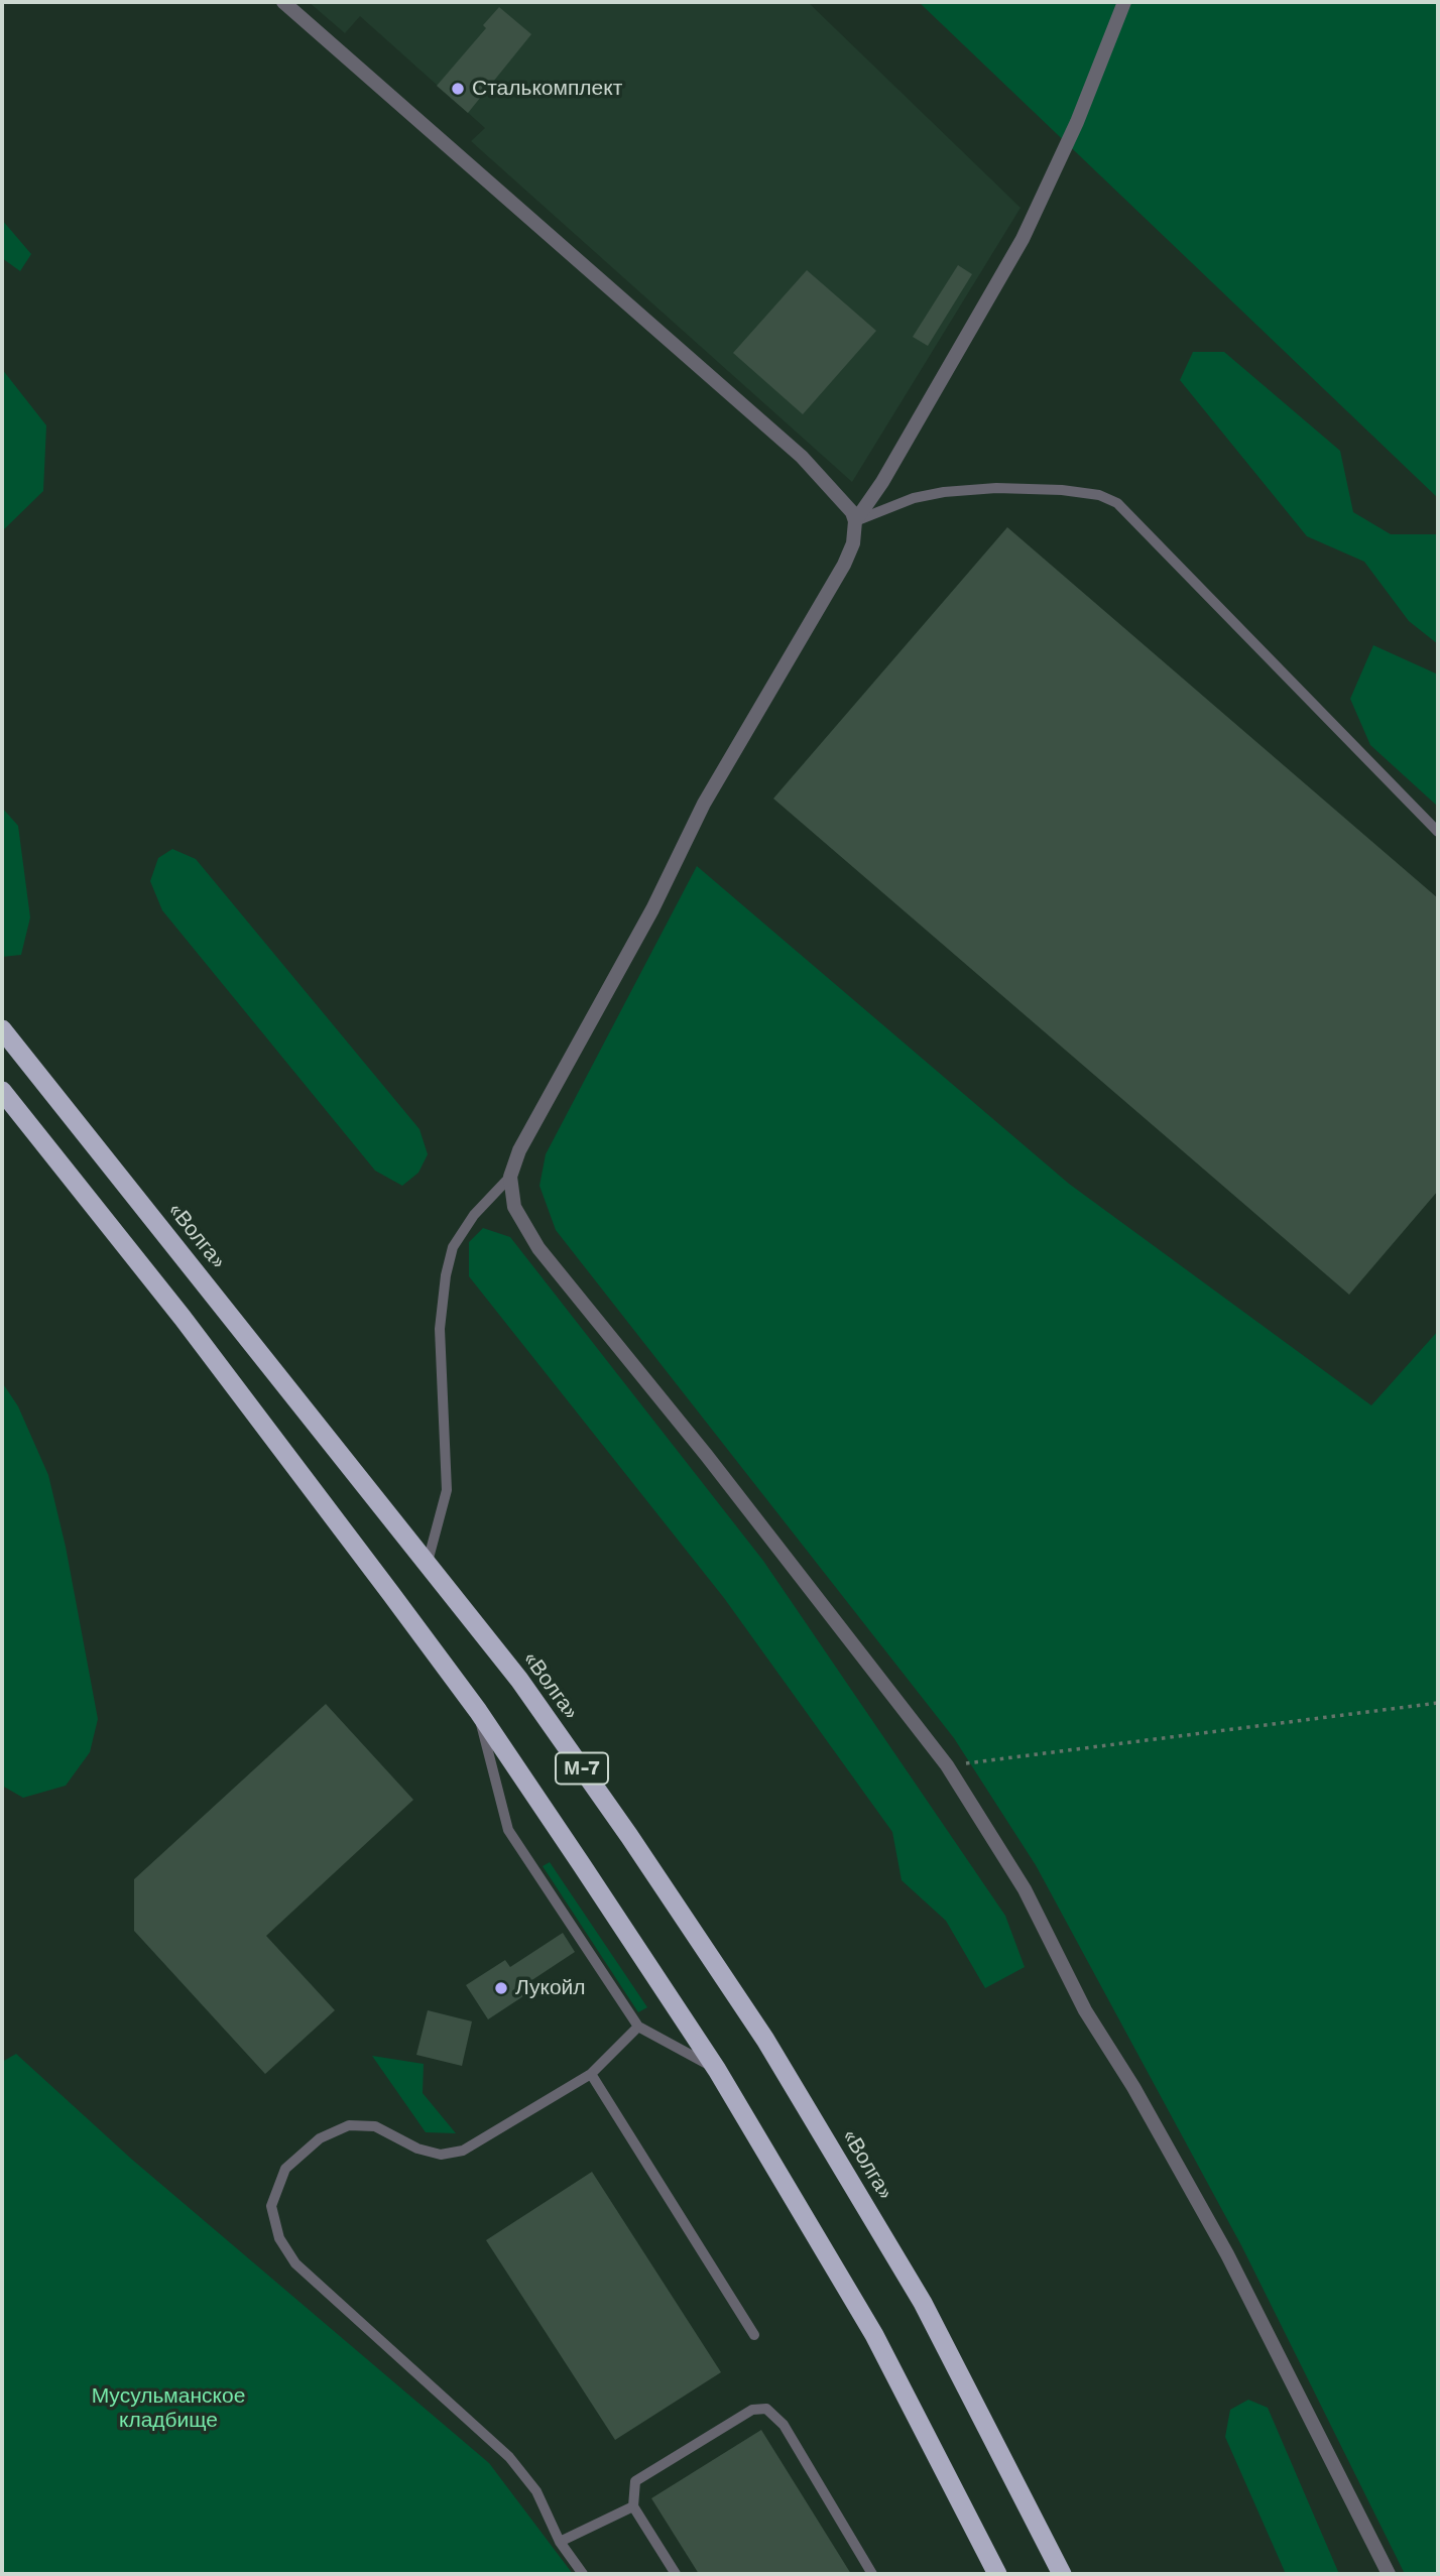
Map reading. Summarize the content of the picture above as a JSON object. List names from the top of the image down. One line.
{"streets":{"highway":["«Волга»","М-7"]},"parks":["Мусульманское кладбище"],"places":["Сталькомплект","Лукойл"]}
